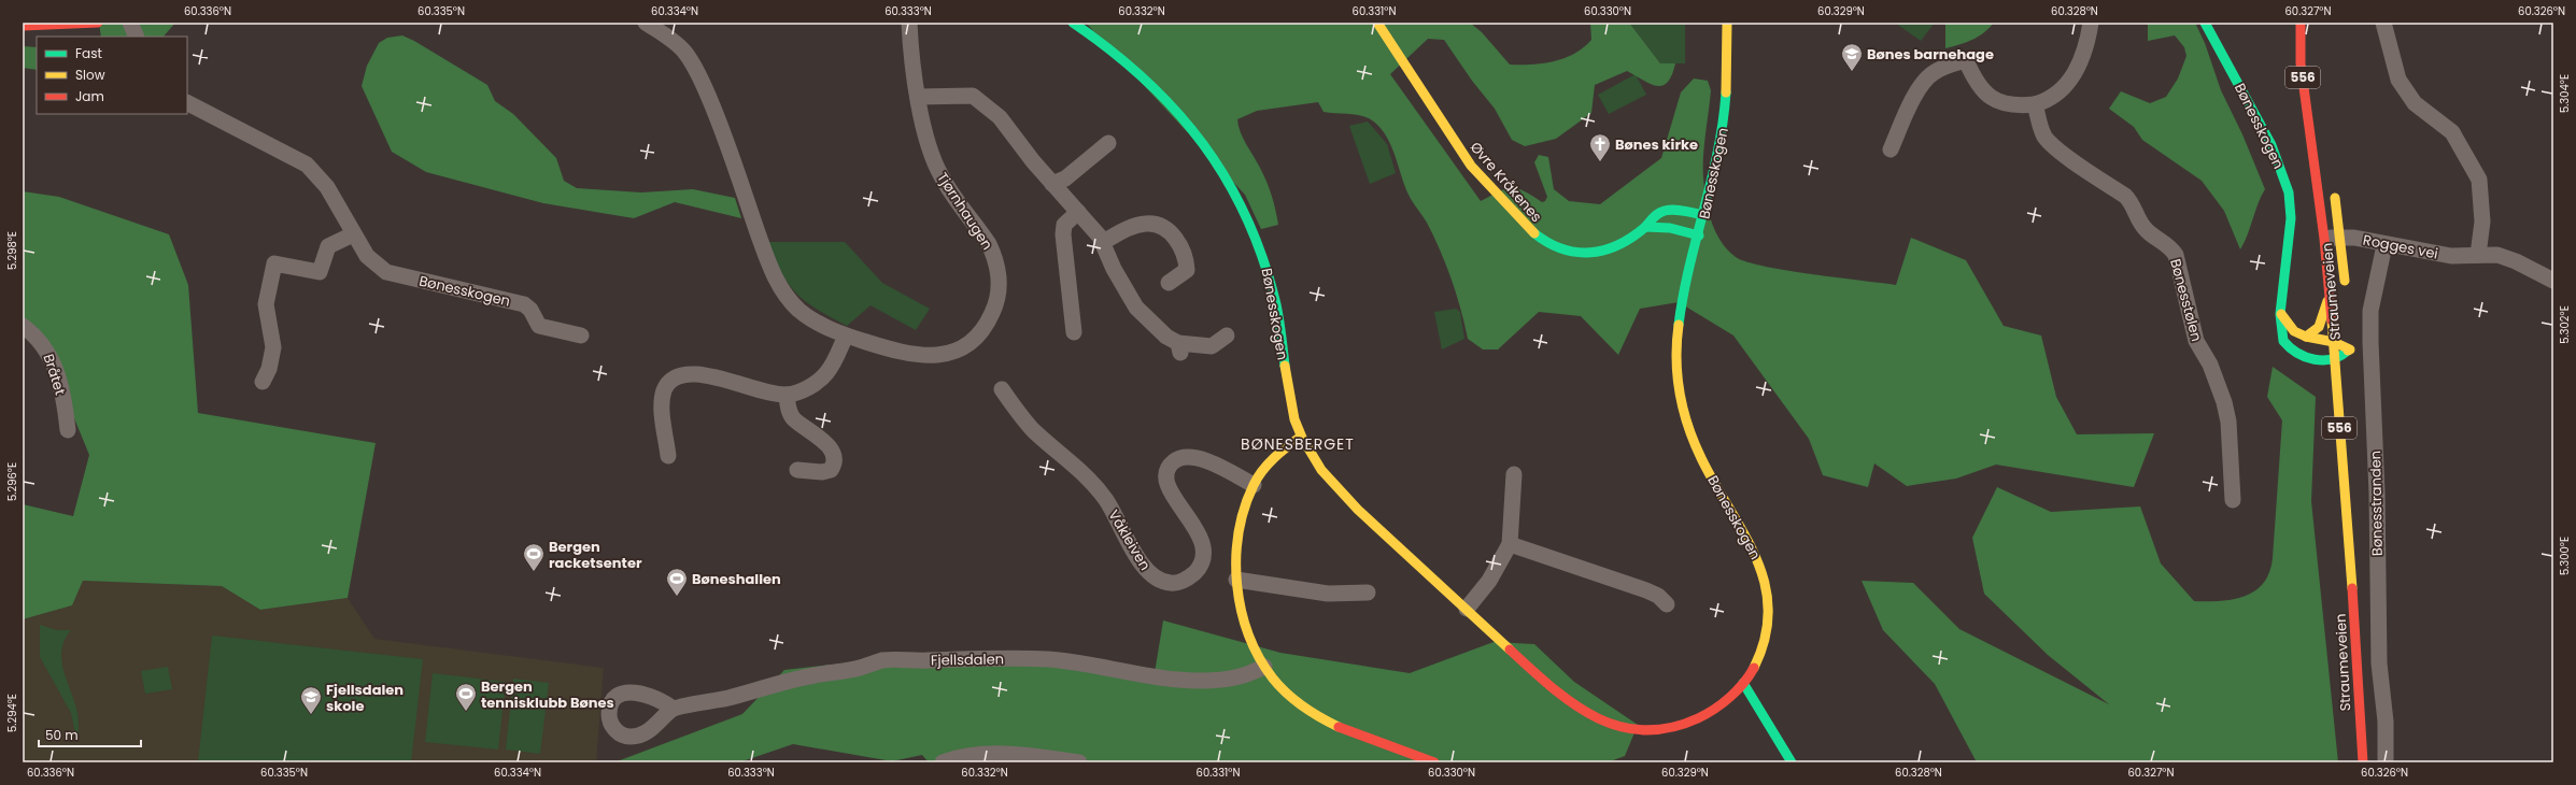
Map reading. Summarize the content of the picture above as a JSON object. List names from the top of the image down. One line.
{"streets":{"main road":["556","Bønesskogen","Øvre Kråkenes","Straumeveien"],"street":["Tjørnhaugen","Rogges vei","Bønesstølen","Bråtet","Bønesstranden","Våkleiven","Fjellsdalen"]},"crossings":[["556","Straumeveien"],["Bønesskogen","Øvre Kråkenes"],["Bønesskogen","Straumeveien"],["Rogges vei","Straumeveien"],["Rogges vei","Bønesstranden"]],"districts":["BØNESBERGET"],"places":{"school or university":["Bønes barnehage","Fjellsdalen skole"],"church":["Bønes kirke"],"sports":["Bergen racketsenter","Bøneshallen","Bergen tennisklubb Bønes"]},"legend":["Fast","Slow","Jam"],"scale_bar":"50 m","coordinates":["60.336°N","60.335°N","60.334°N","60.333°N","60.332°N","60.331°N","60.330°N","60.329°N","60.328°N","60.327°N","60.326°N","5.304°E","5.298°E","5.302°E","5.296°E","5.300°E","5.294°E"]}
